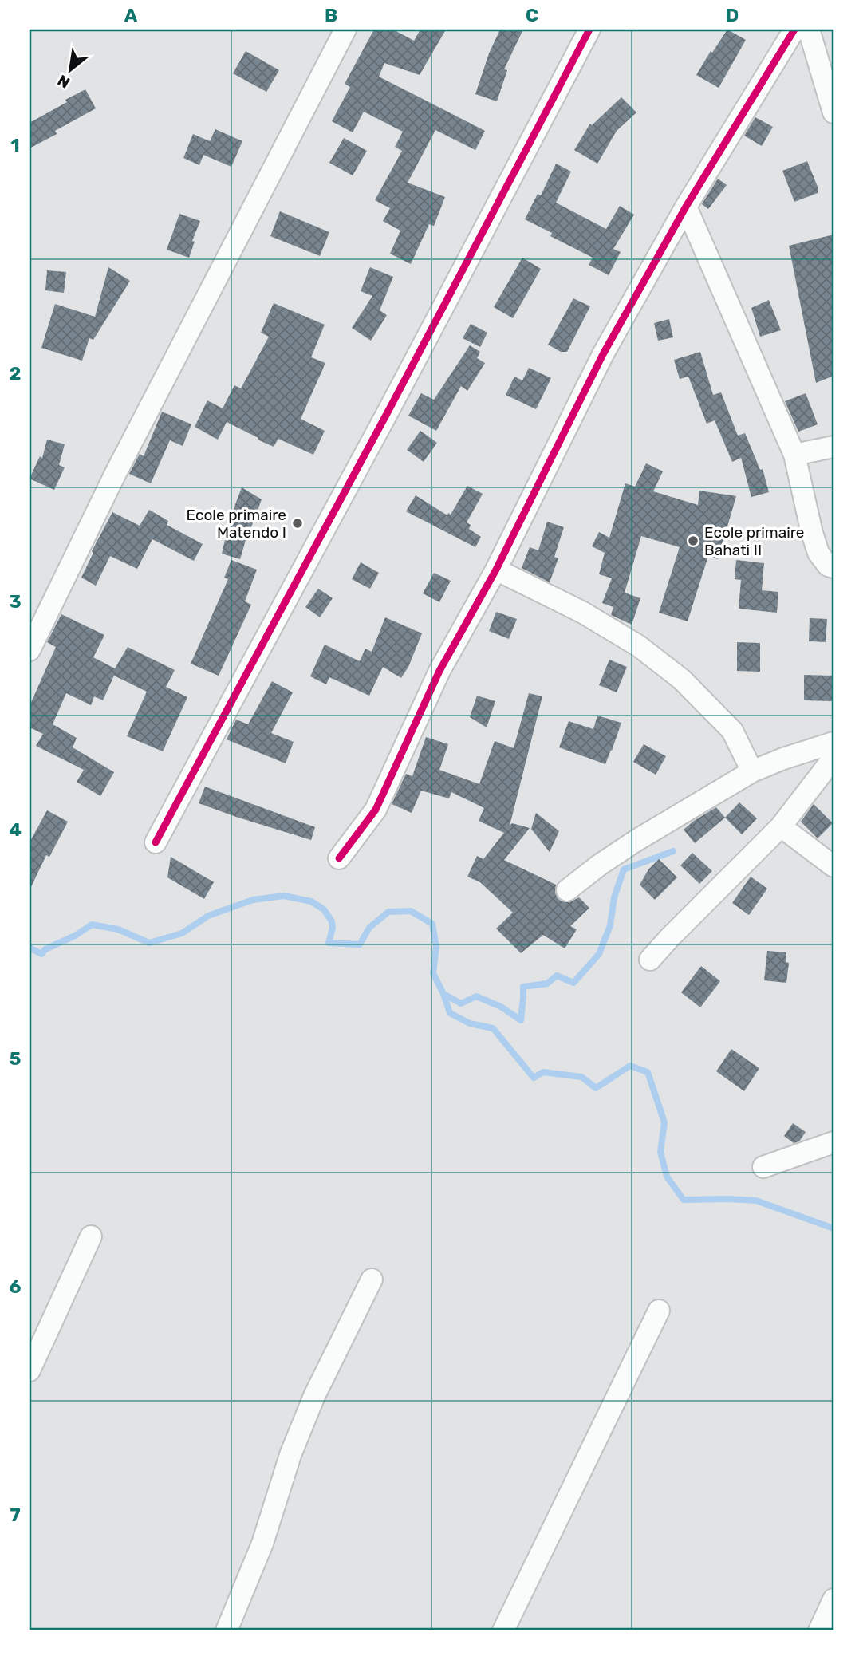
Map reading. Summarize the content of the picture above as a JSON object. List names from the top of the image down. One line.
{"places":["Ecole primaire Matendo I","Ecole primaire Bahati II"],"north":"bottom left","grid":{"columns":["A","B","C","D"],"rows":["1","2","3","4","5","6","7"]}}
